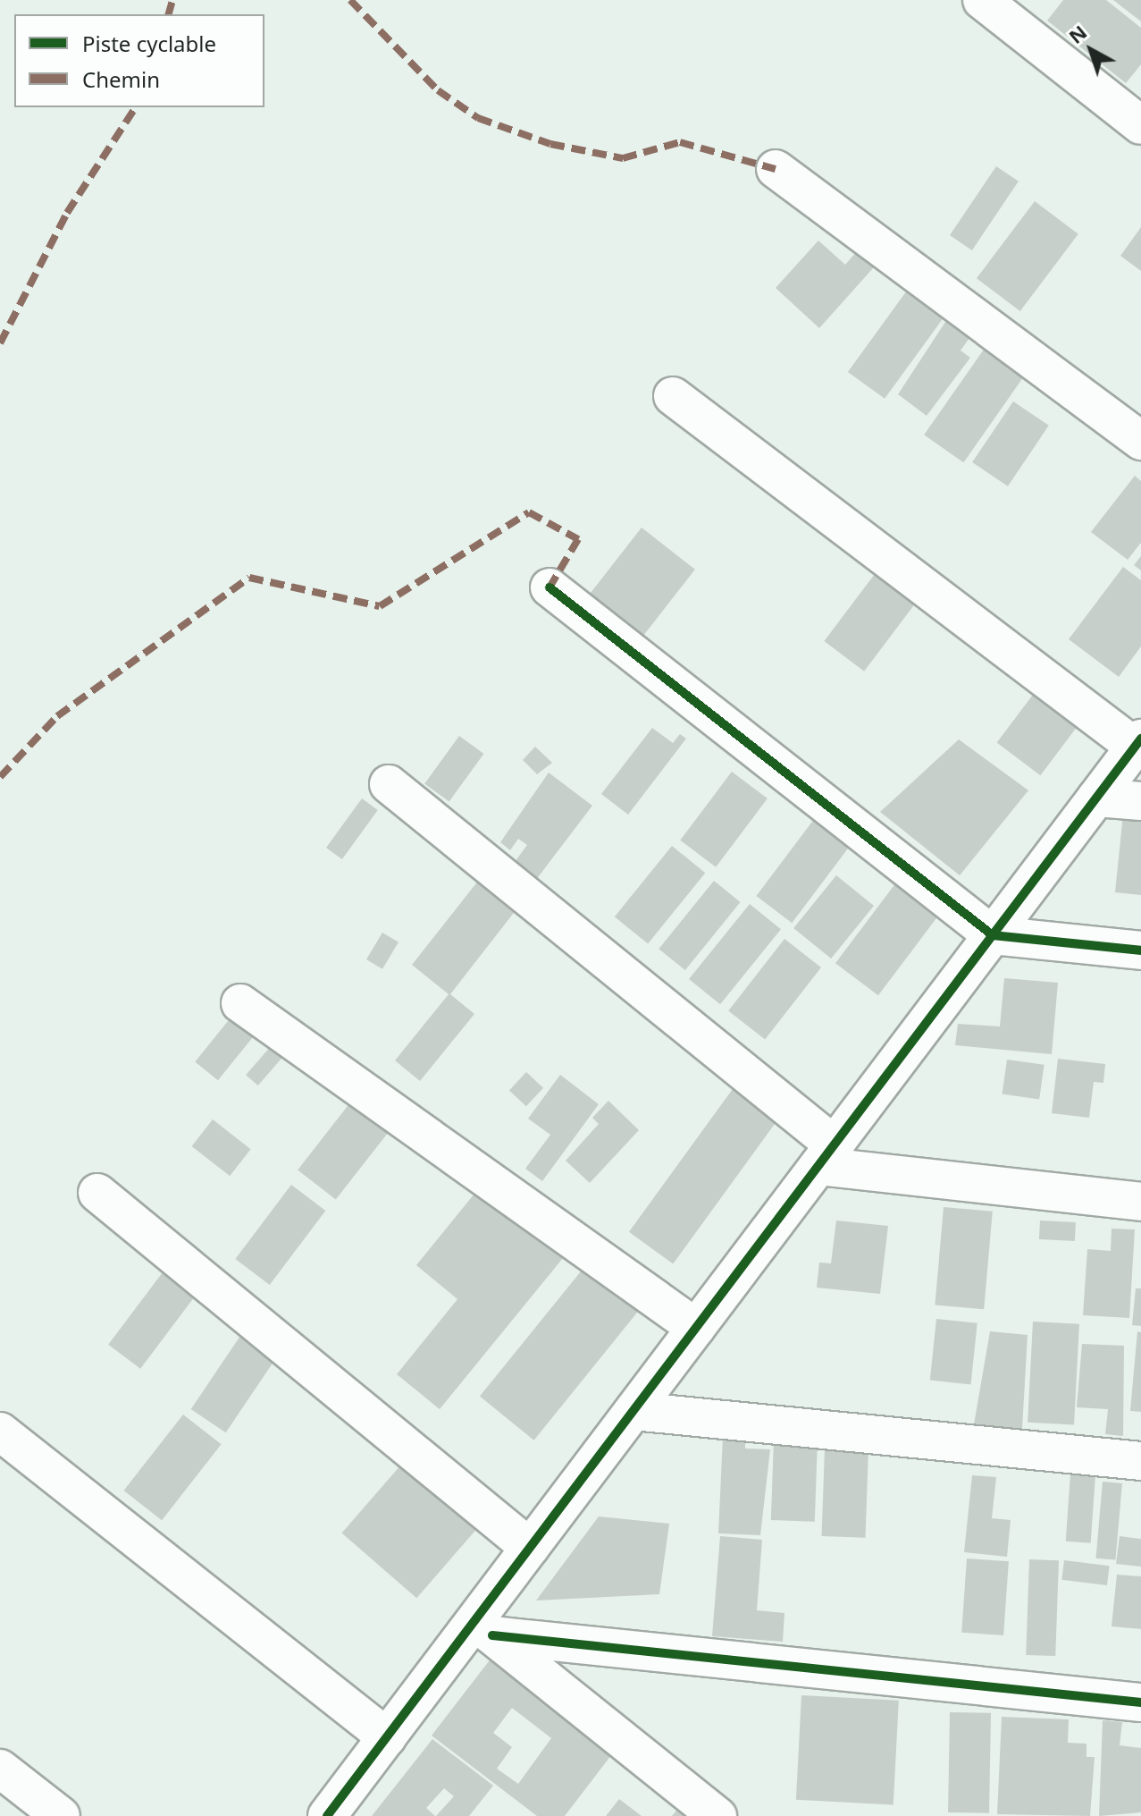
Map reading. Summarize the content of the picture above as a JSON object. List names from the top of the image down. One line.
{"legend":["Piste cyclable","Chemin"],"north":"top left"}
